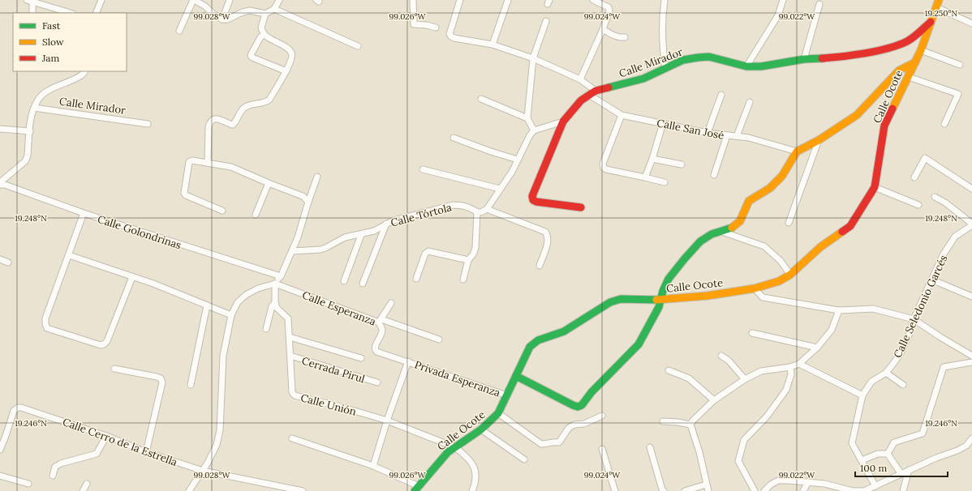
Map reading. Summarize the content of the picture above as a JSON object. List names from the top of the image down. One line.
{"streets":{"street":["Calle Mirador","Calle Ocote","Calle San José","Calle Tórtola","Calle Golondrinas","Calle Seledonio Garcés","Calle Esperanza","Cerrada Pirul","Privada Esperanza","Calle Unión","Calle Cerro de la Estrella"]},"crossings":[["Calle Mirador","Calle Ocote"],["Calle Mirador","Calle San José"],["Calle Ocote","Privada Esperanza"],["Calle Ocote","Calle Unión"],["Calle Esperanza","Privada Esperanza"],["Cerrada Pirul","Calle Unión"]],"legend":["Fast","Slow","Jam"],"scale_bar":"100 m","coordinates":["19.250°N","99.028°W","99.026°W","99.024°W","99.022°W","19.248°N","19.246°N"]}
